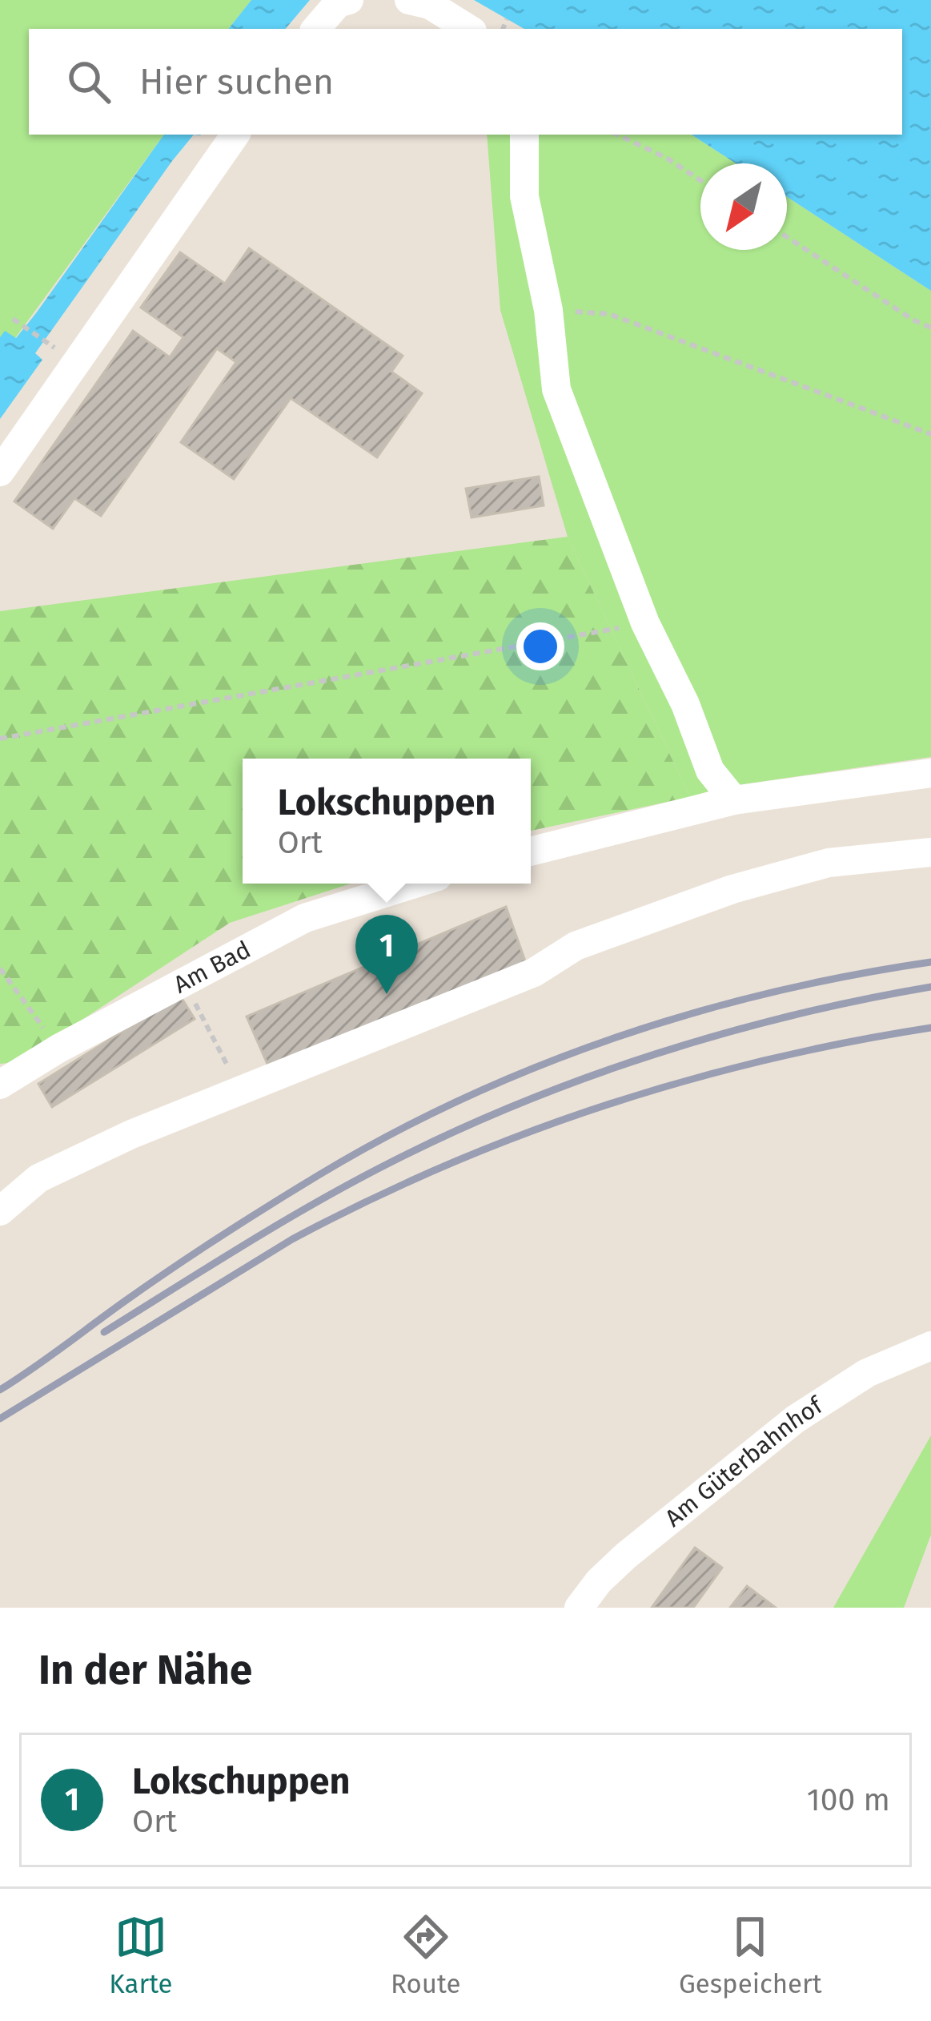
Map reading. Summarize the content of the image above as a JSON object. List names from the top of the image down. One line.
{"streets":{"street":["Am Bad","Am Güterbahnhof"]},"north":"bottom left","page":{"search":"Hier suchen","popup":["Lokschuppen","Ort"],"pins":"1","heading":"In der Nähe","list":[{"mark":"1","name":"Lokschuppen","note":"Ort","value":"100 m"}],"nav":["Karte","Route","Gespeichert"]}}
